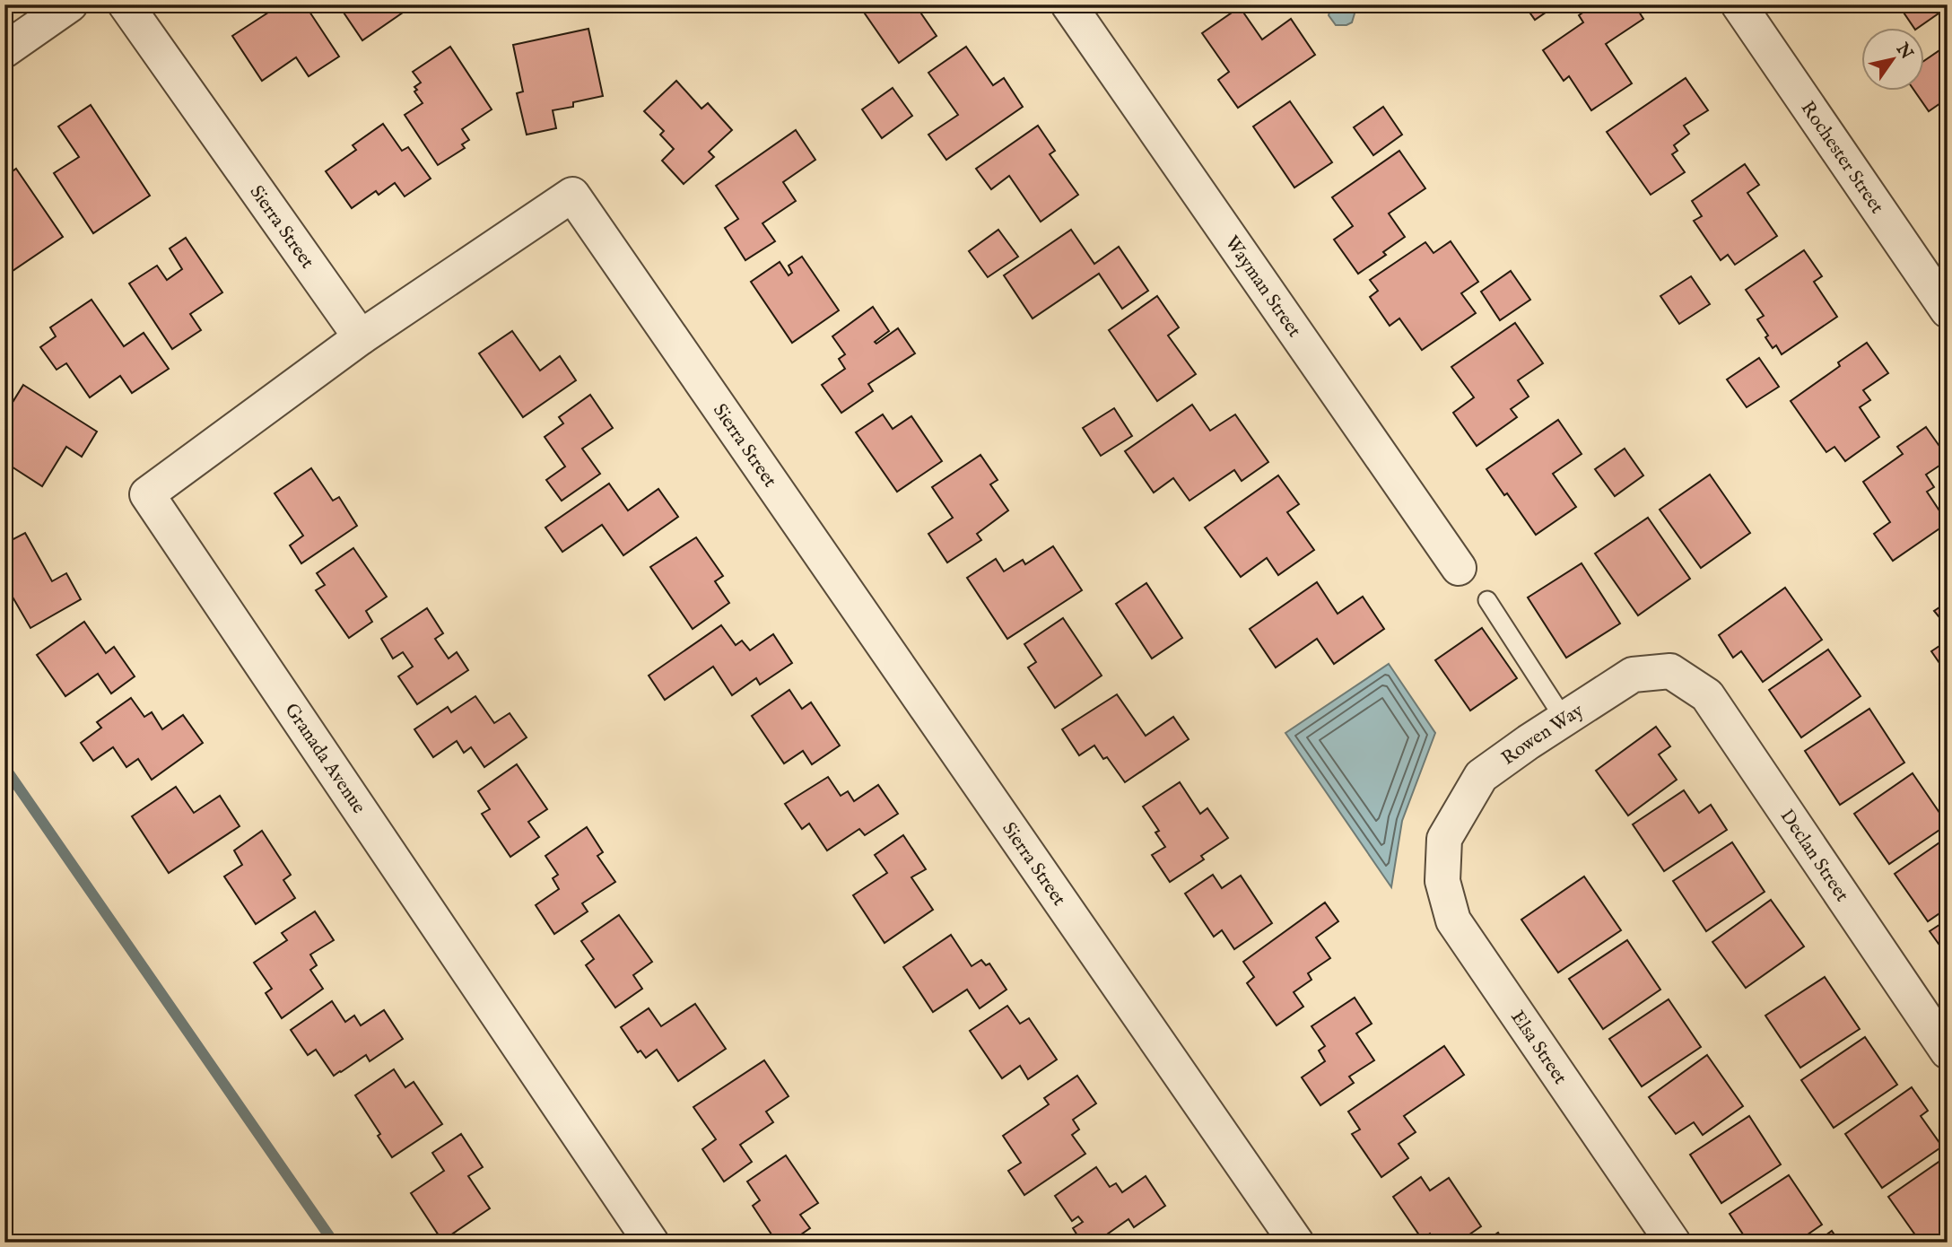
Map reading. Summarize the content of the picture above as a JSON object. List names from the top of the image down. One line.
{"streets":{"street":["Rochester Street","Sierra Street","Wayman Street","Rowen Way","Granada Avenue","Declan Street","Elsa Street"]},"crossings":[["Sierra Street","Granada Avenue"],["Rowen Way","Declan Street"],["Rowen Way","Elsa Street"]],"north":"top right"}
